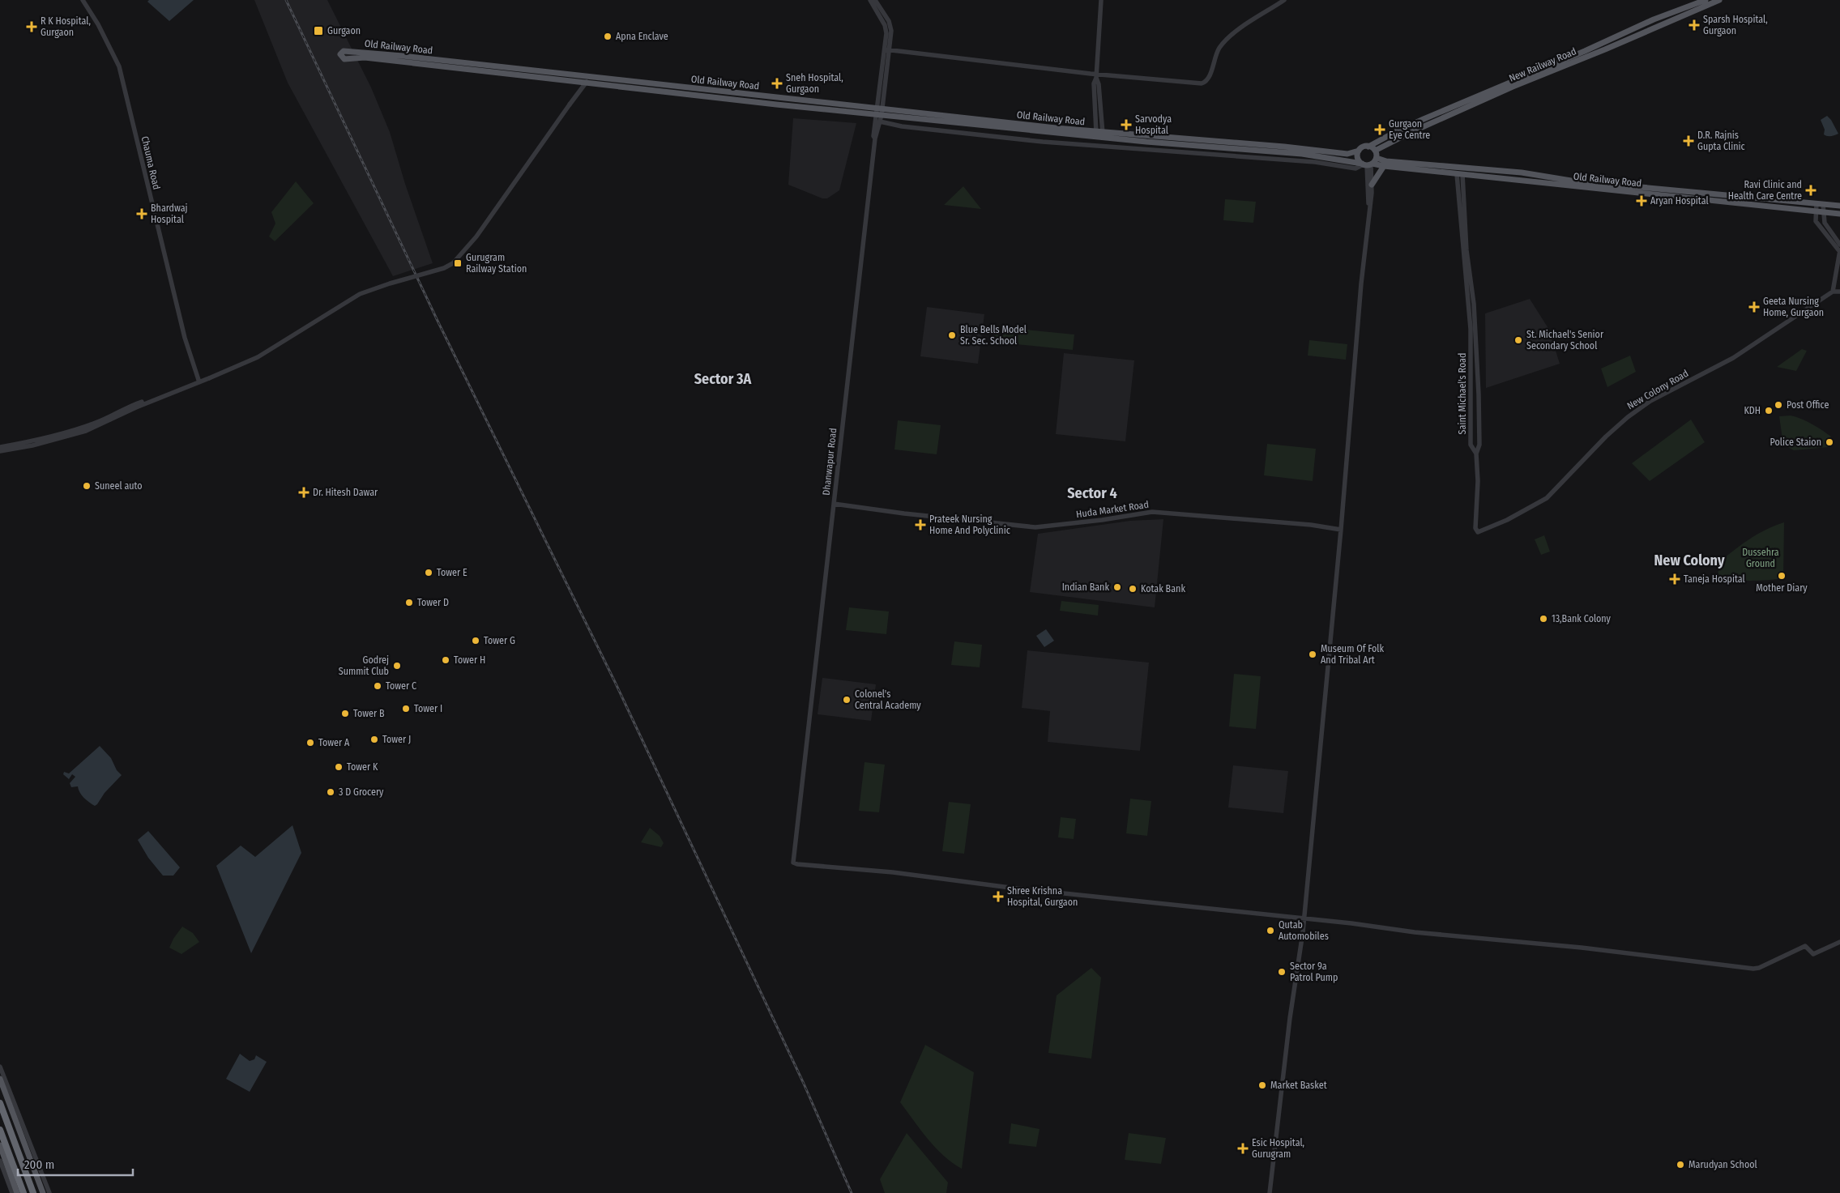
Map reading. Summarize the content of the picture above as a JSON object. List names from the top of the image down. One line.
{"streets":{"main road":["Old Railway Road","New Railway Road"],"street":["Chauma Road","New Colony Road","Saint Michael's Road","Dhanwapur Road","Huda Market Road"]},"crossings":[["Old Railway Road","New Railway Road"],["Old Railway Road","Saint Michael's Road"],["Old Railway Road","Dhanwapur Road"],["New Colony Road","Saint Michael's Road"],["Dhanwapur Road","Huda Market Road"]],"districts":["Sector 3A","Sector 4","New Colony"],"parks":["Dussehra Ground"],"places":{"health":["Sparsh Hospital, Gurgaon","R K Hospital, Gurgaon","Sneh Hospital, Gurgaon","Sarvodya Hospital","Gurgaon Eye Centre","D.R. Rajnis Gupta Clinic","Ravi Clinic and Health Care Centre","Aryan Hospital","Bhardwaj Hospital","Geeta Nursing Home, Gurgaon","Dr. Hitesh Dawar","Prateek Nursing Home And Polyclinic","Taneja Hospital","Shree Krishna Hospital, Gurgaon","Esic Hospital, Gurugram"],"transit":["Gurgaon","Gurugram Railway Station"],"other":["Apna Enclave","Blue Bells Model Sr. Sec. School","St. Michael's Senior Secondary School","Post Office","KDH","Police Staion","Suneel auto","Tower E","Mother Diary","Indian Bank","Kotak Bank","Tower D","13,Bank Colony","Tower G","Museum Of Folk And Tribal Art","Tower H","Godrej Summit Club","Tower C","Colonel's Central Academy","Tower I","Tower B","Tower J","Tower A","Tower K","3 D Grocery","Qutab Automobiles","Sector 9a Patrol Pump","Market Basket","Marudyan School"]},"scale_bar":"200 m"}
